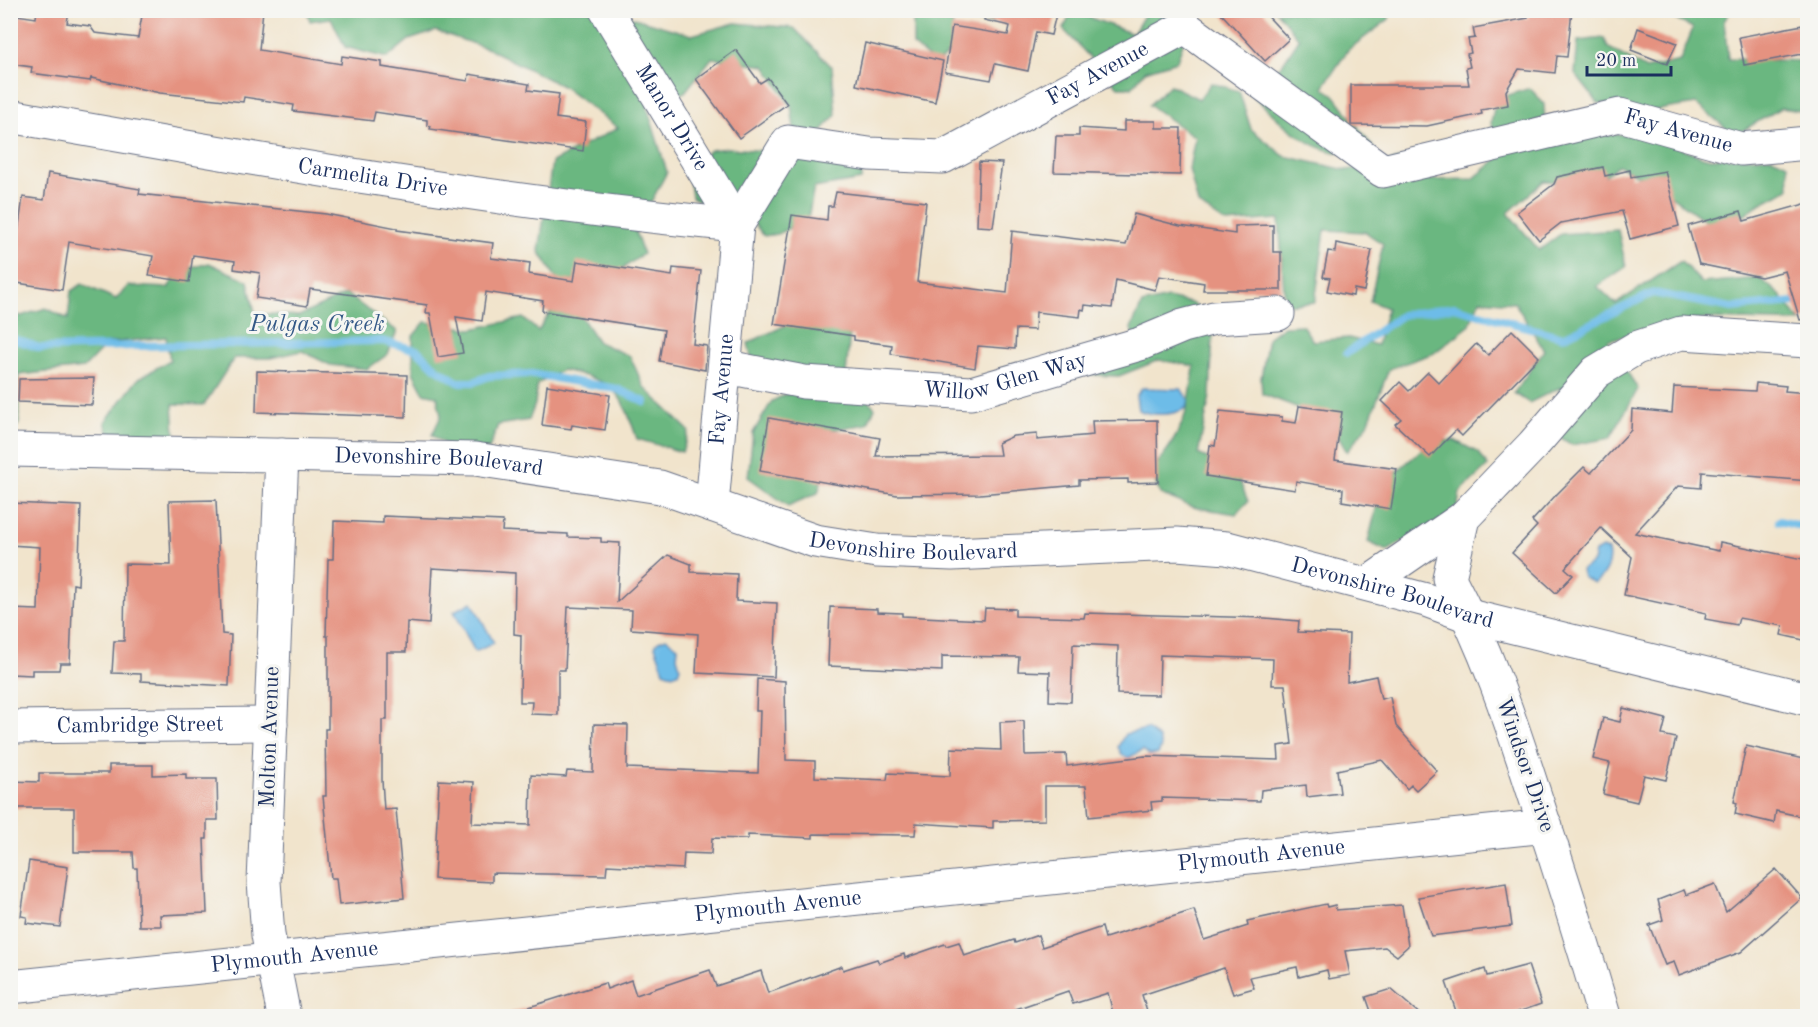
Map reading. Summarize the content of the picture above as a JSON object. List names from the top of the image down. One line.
{"streets":{"street":["Fay Avenue","Manor Drive","Carmelita Drive","Willow Glen Way","Devonshire Boulevard","Cambridge Street","Molton Avenue","Windsor Drive","Plymouth Avenue"]},"crossings":[["Fay Avenue","Manor Drive"],["Fay Avenue","Carmelita Drive"],["Fay Avenue","Willow Glen Way"],["Fay Avenue","Devonshire Boulevard"],["Manor Drive","Carmelita Drive"],["Devonshire Boulevard","Molton Avenue"],["Devonshire Boulevard","Windsor Drive"],["Cambridge Street","Molton Avenue"],["Molton Avenue","Plymouth Avenue"],["Windsor Drive","Plymouth Avenue"]],"water":["Pulgas Creek"],"scale_bar":"20 m"}
